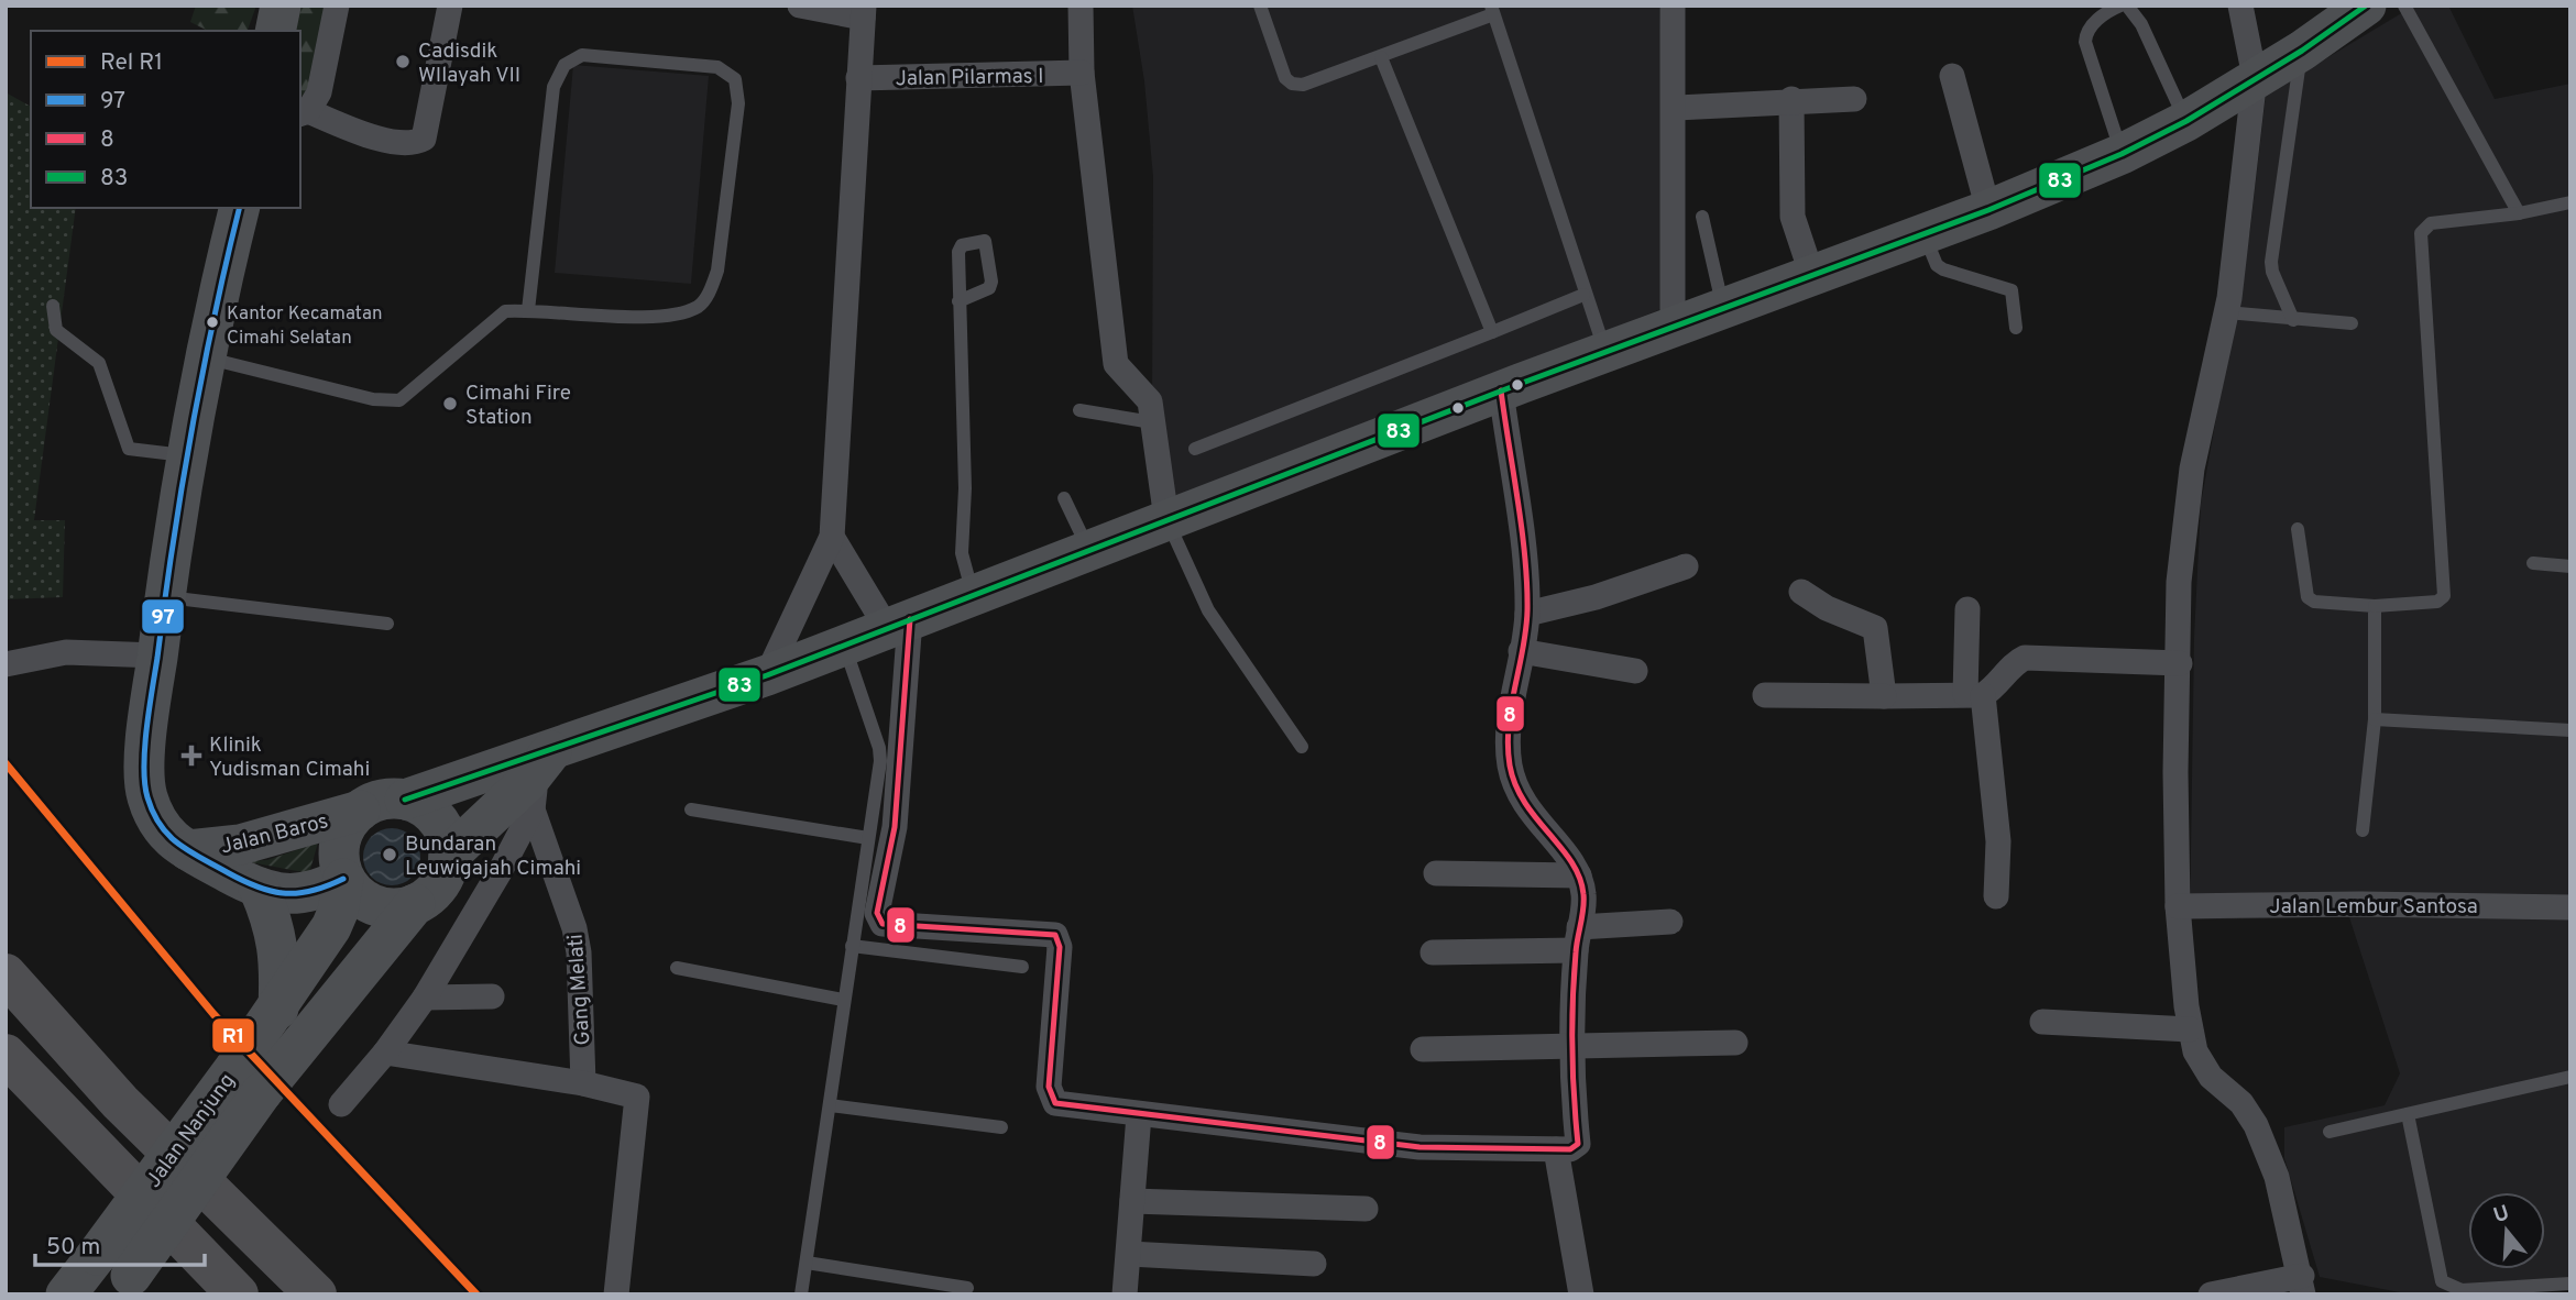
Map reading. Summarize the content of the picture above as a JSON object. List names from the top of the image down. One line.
{"streets":{"main road":["Jalan Baros","Jalan Nanjung"],"street":["Jalan Pilarmas I","Jalan Lembur Santosa","Gang Melati"]},"crossings":[["Jalan Baros","Jalan Nanjung"]],"places":{"other":["Cadisdik WIlayah VII","Kantor Kecamatan Cimahi Selatan","Cimahi Fire Station","Bundaran Leuwigajah Cimahi"],"health":["Klinik Yudisman Cimahi"]},"lines":["transit line 83","transit line 97","transit line 8","rail line R1"],"legend":["Rel R1","97","8","83"],"scale_bar":"50 m","north":"top"}
